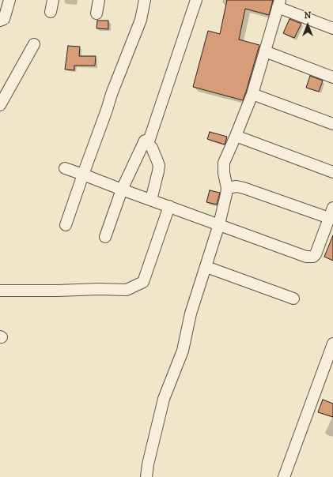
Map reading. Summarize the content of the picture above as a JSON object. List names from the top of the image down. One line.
{"north":"top"}
